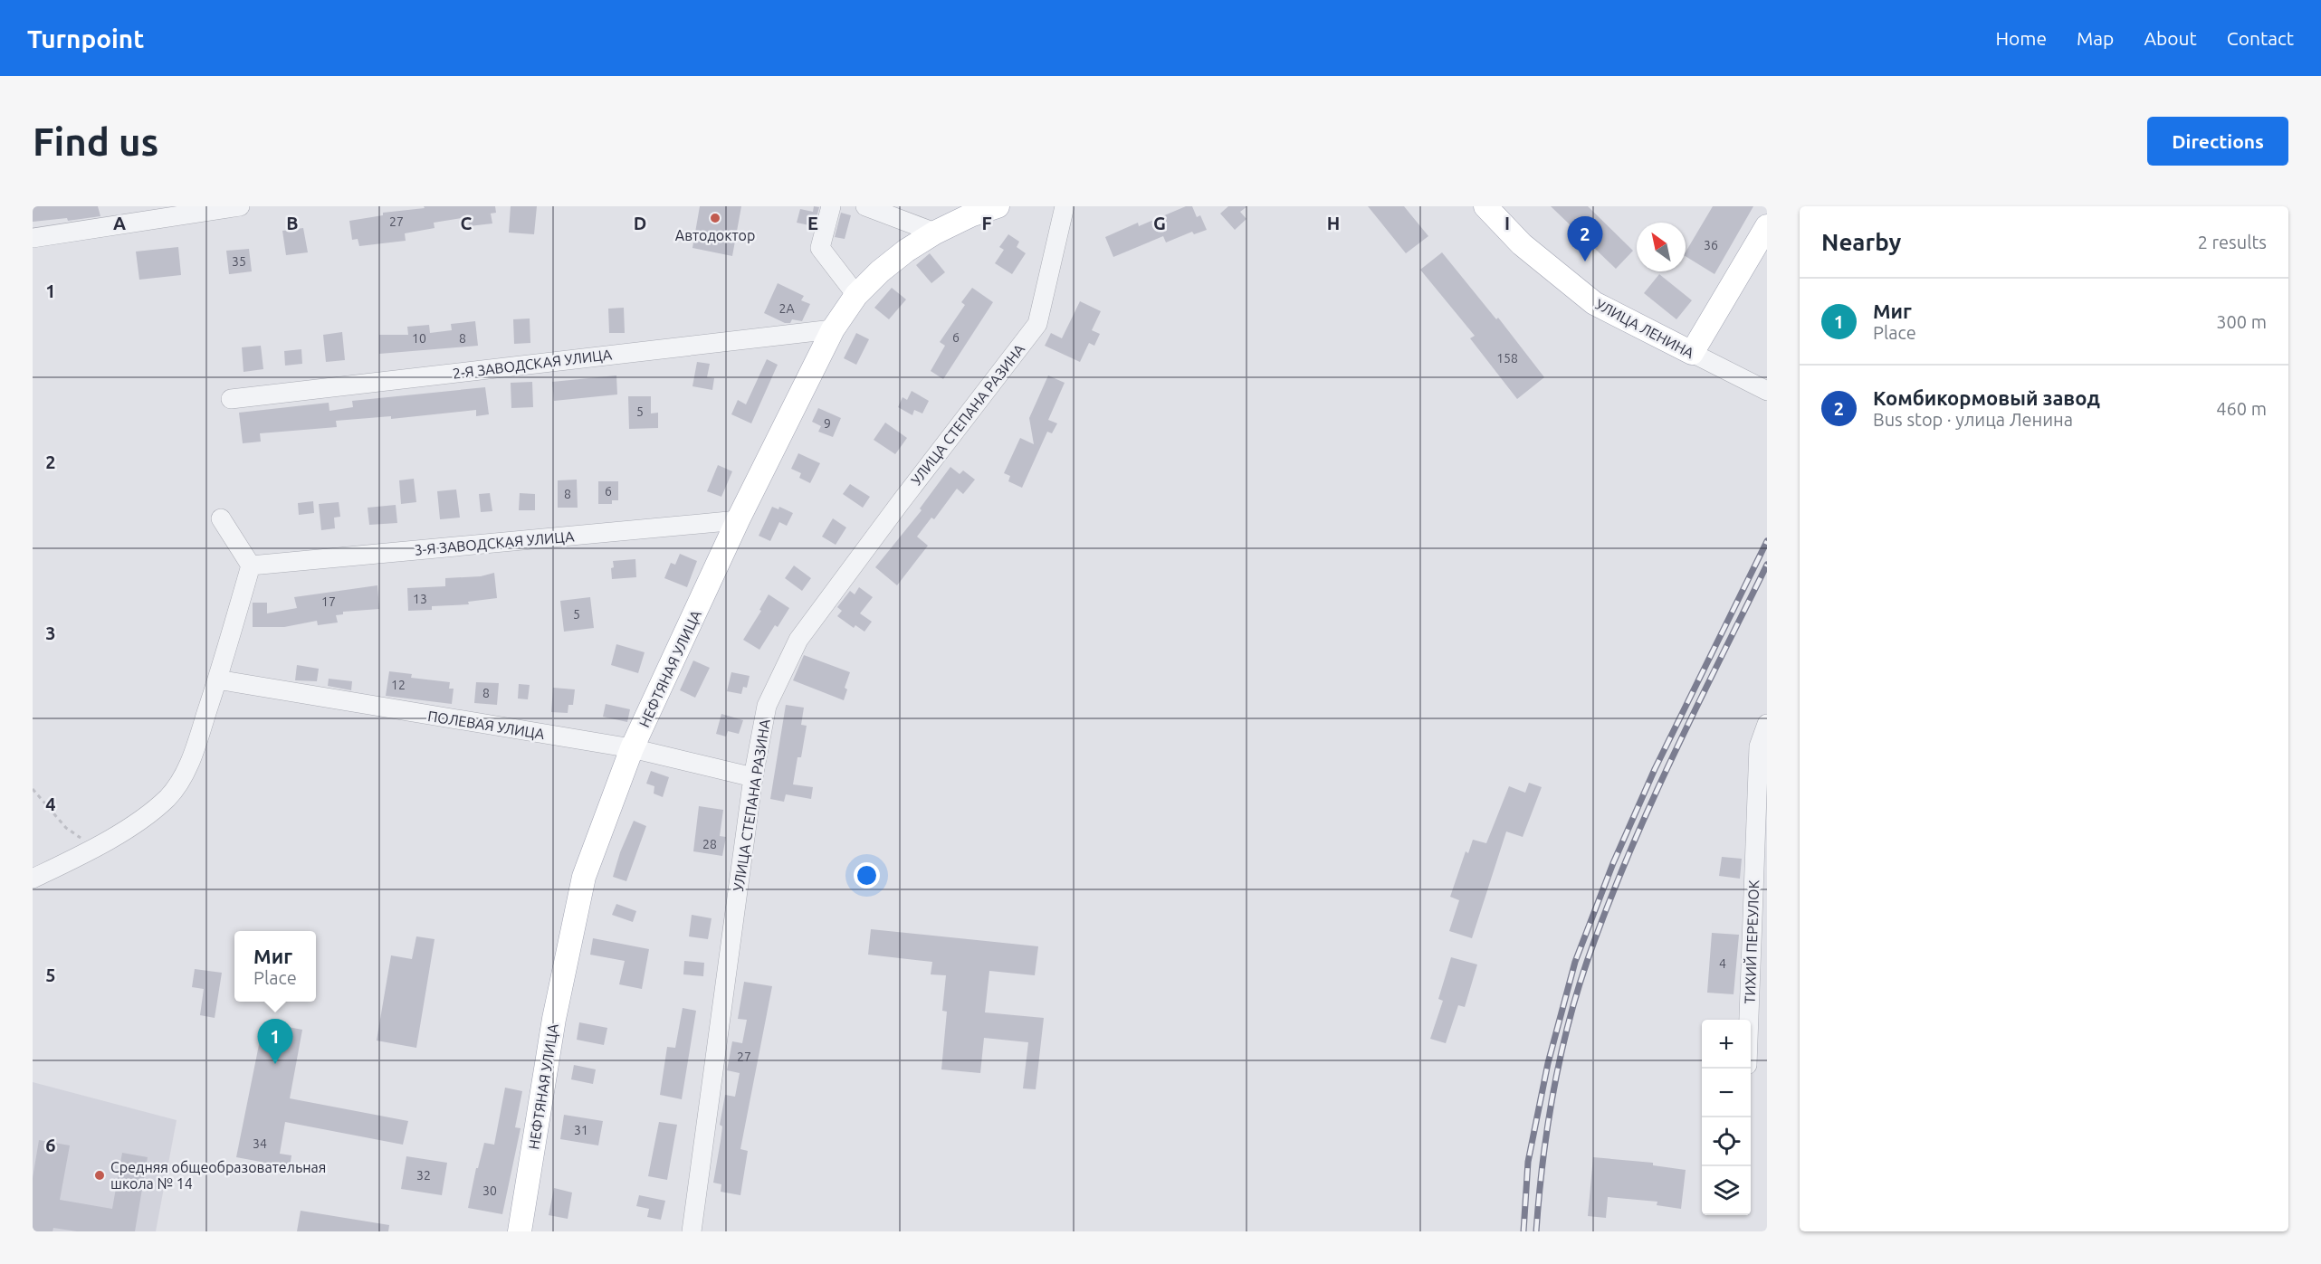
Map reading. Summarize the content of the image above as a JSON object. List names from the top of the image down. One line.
{"streets":{"main road":["УЛИЦА ЛЕНИНА","НЕФТЯНАЯ УЛИЦА"],"street":["2-Я ЗАВОДСКАЯ УЛИЦА","УЛИЦА СТЕПАНА РАЗИНА","3-Я ЗАВОДСКАЯ УЛИЦА","ПОЛЕВАЯ УЛИЦА","ТИХИЙ ПЕРЕУЛОК"]},"crossings":[["2-Я ЗАВОДСКАЯ УЛИЦА","НЕФТЯНАЯ УЛИЦА"],["УЛИЦА СТЕПАНА РАЗИНА","ПОЛЕВАЯ УЛИЦА"],["3-Я ЗАВОДСКАЯ УЛИЦА","НЕФТЯНАЯ УЛИЦА"],["НЕФТЯНАЯ УЛИЦА","ПОЛЕВАЯ УЛИЦА"]],"places":["Автодоктор","Средняя общеобразовательная школа № 14"],"house_numbers":["27","36","35","2А","6","10","8","158","5","9","6","8","13","17","5","12","8","28","4","27","31","34","32","30"],"north":"top left","page":{"header":"Turnpoint","nav":["Home","Map","About","Contact"],"buttons":"Directions","title":"Find us","heading":["Nearby","2 results"],"pins":["2","1"],"list":[{"mark":"1","name":"Миг","note":"Place","value":"300 m"},{"mark":"2","name":"Комбикормовый завод","note":"Bus stop · улица Ленина","value":"460 m"}],"popup":["Миг","Place"],"map_buttons":["+","−"]},"grid":{"columns":["A","B","C","D","E","F","G","H","I"],"rows":["1","2","3","4","5","6"]}}
